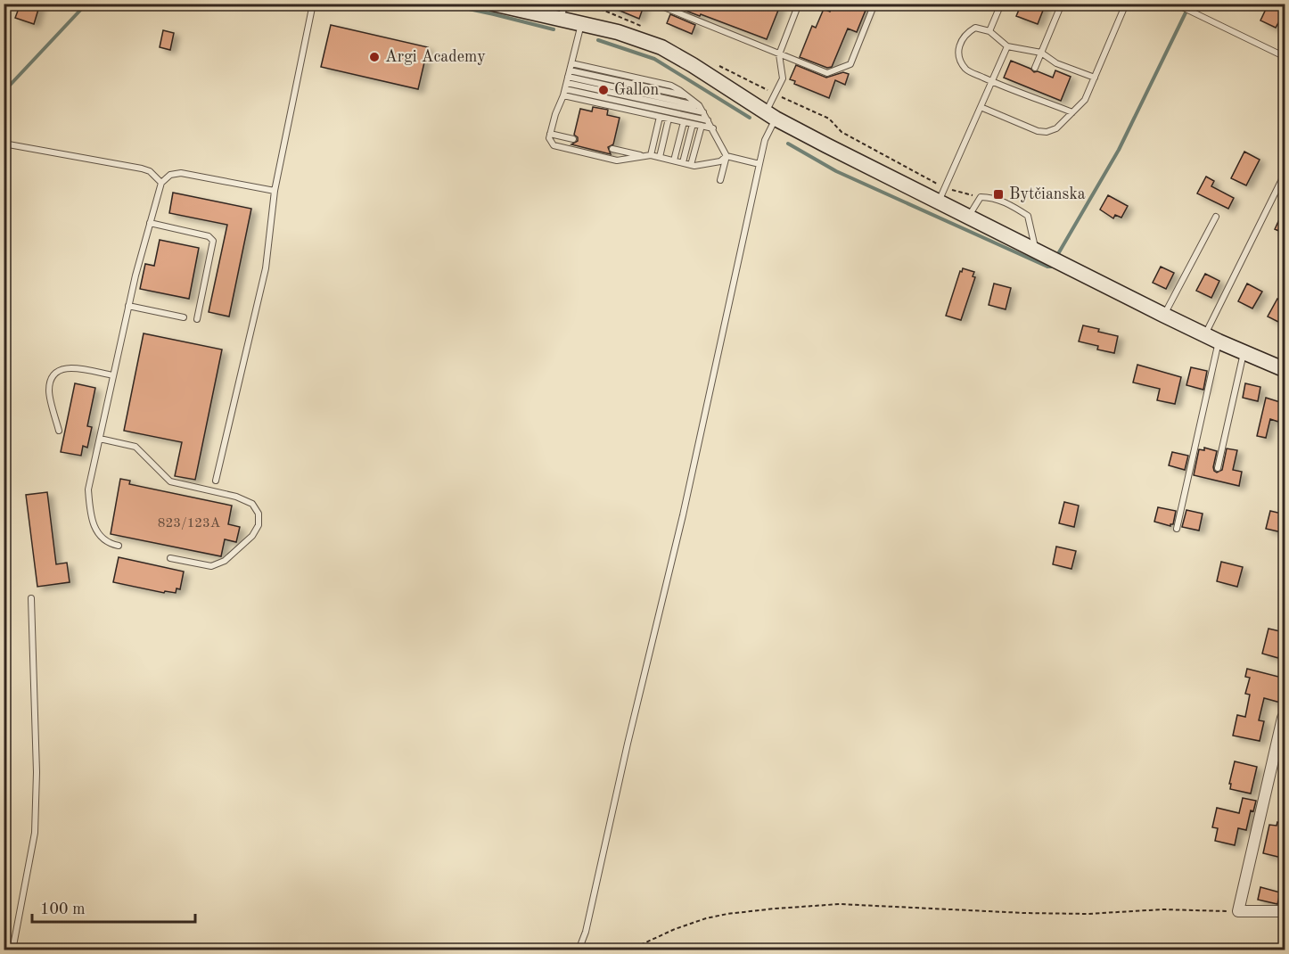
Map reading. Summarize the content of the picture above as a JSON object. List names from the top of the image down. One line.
{"places":{"other":["Argi Academy","Gallon"],"transit":["Bytčianska"]},"house_numbers":["823/123A"],"scale_bar":"100 m"}
